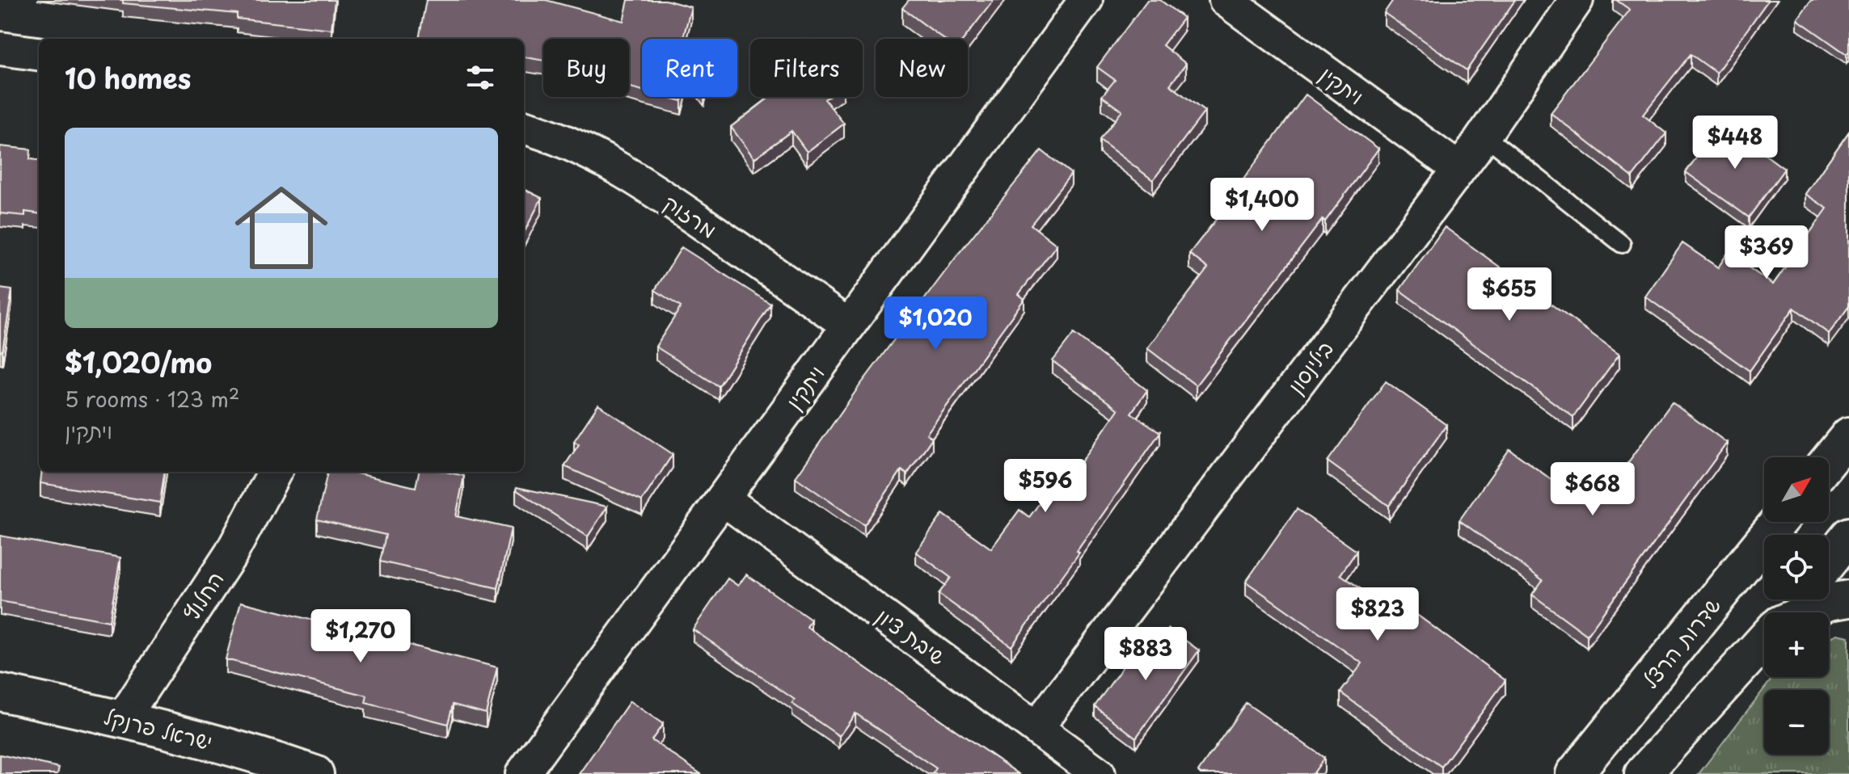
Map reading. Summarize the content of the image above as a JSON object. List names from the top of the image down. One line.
{"streets":{"main road":["שדרות הרצל","ישראל פרנקל"],"street":["ויתקין","מרזוק","בילינסון","החלוץ","שיבת ציון"]},"crossings":[["ויתקין","מרזוק"],["ויתקין","בילינסון"],["ויתקין","שיבת ציון"],["בילינסון","שיבת ציון"],["החלוץ","ישראל פרנקל"]],"north":"top right","page":{"chip":["Buy","Rent","Filters","New"],"heading":"10 homes","price":["$448","$1,400","$369","$655","$1,020","$596","$668","$823","$1,270","$883"],"list":[{"name":"$1,020/mo","note":"5 rooms · 123 m² · ויתקין"}],"map_buttons":["+","−"]}}
